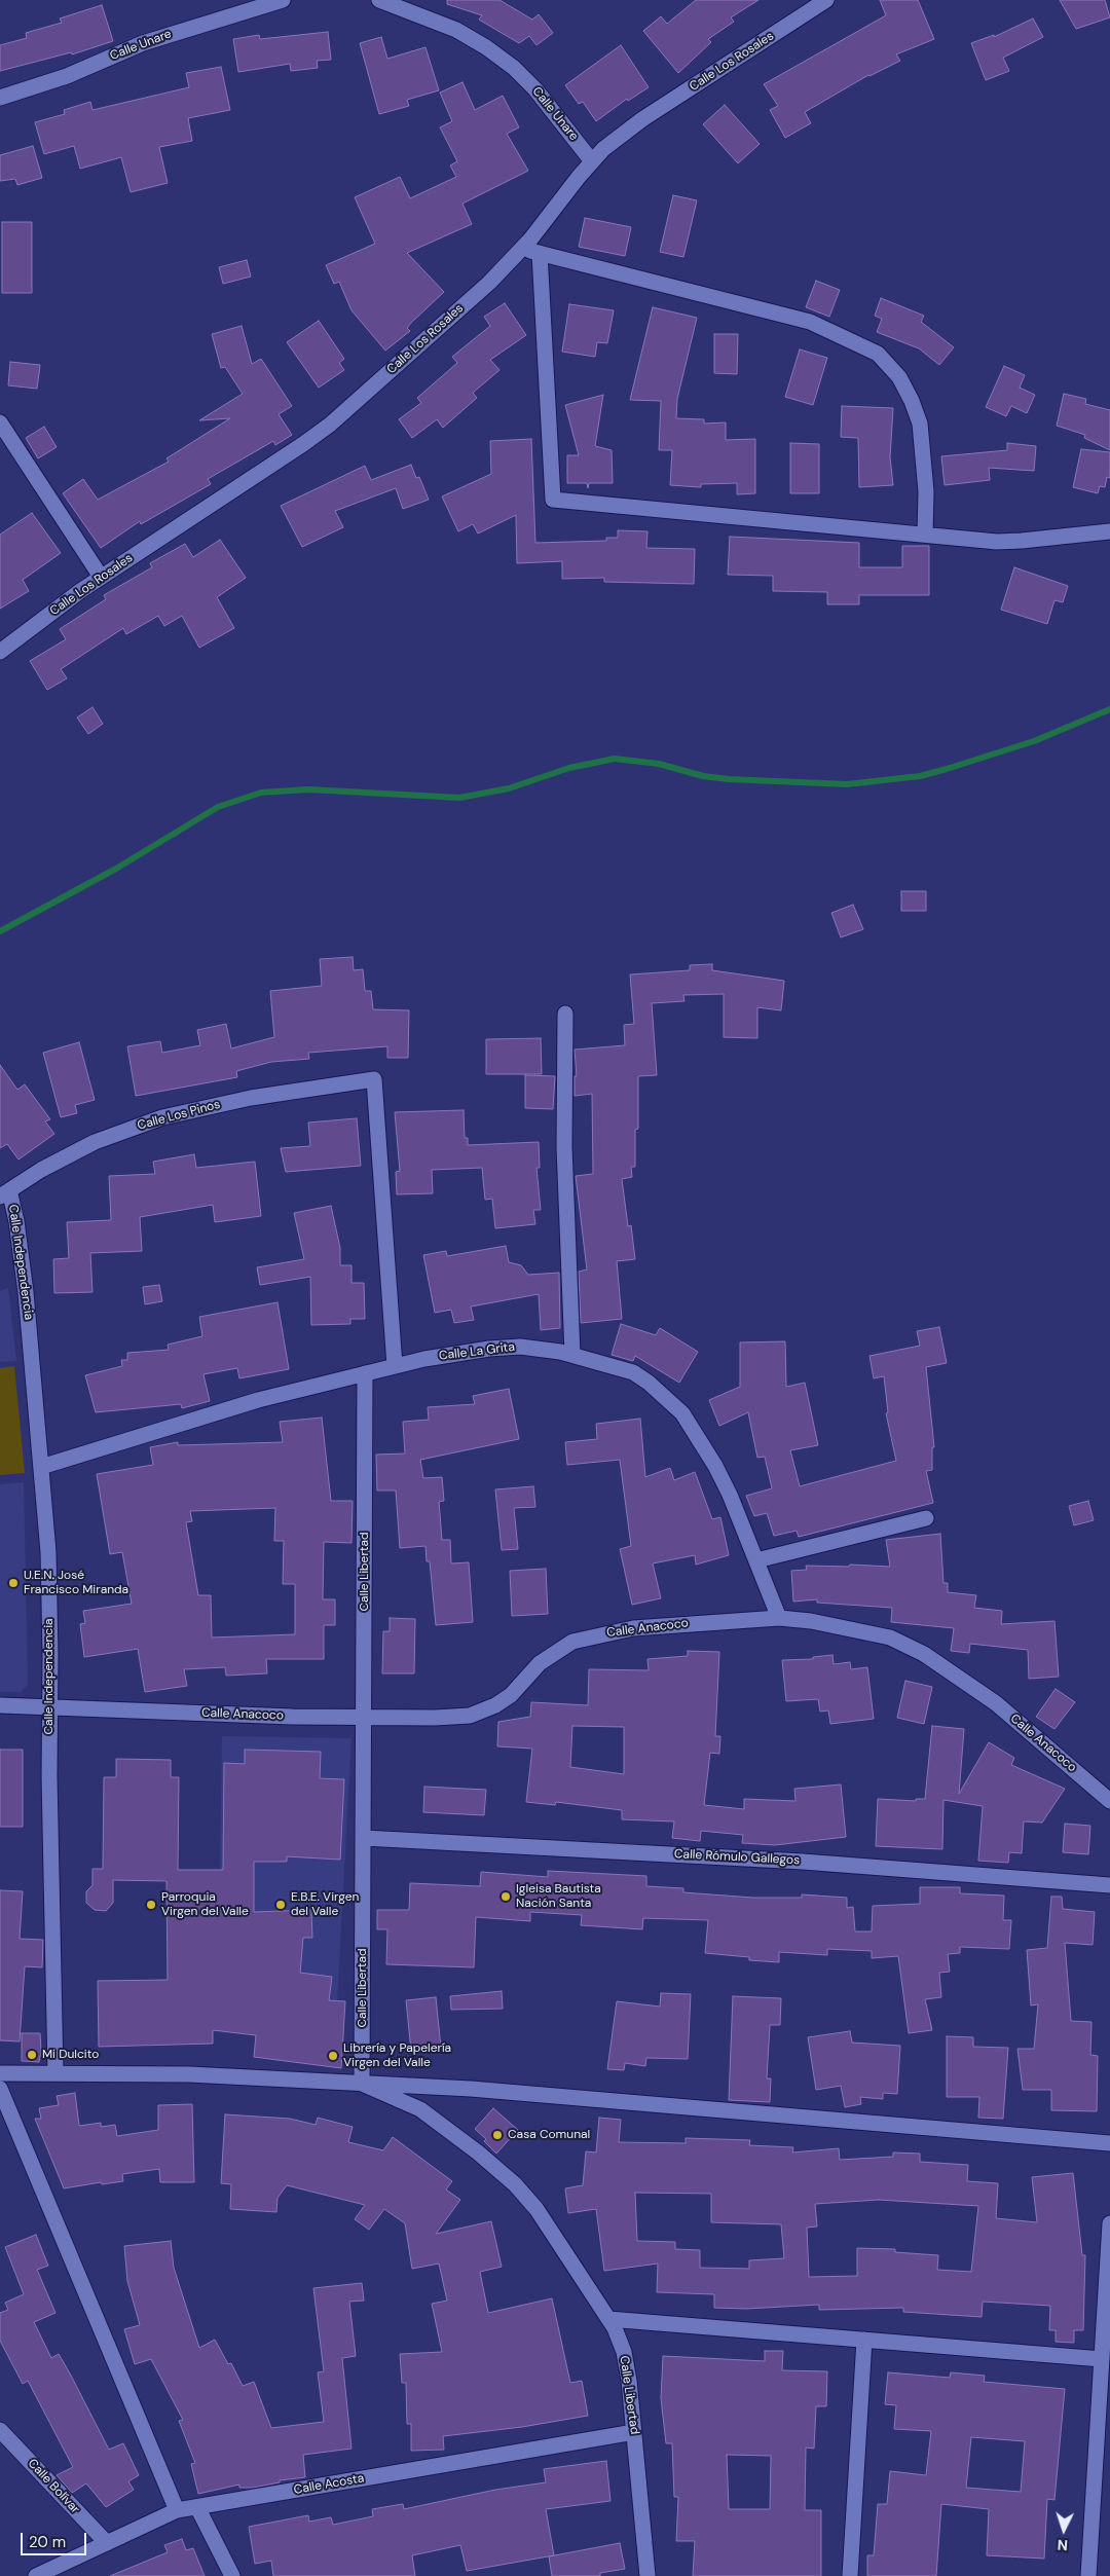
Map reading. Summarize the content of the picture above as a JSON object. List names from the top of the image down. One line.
{"streets":{"street":["Calle Unare","Calle Los Rosales","Calle Los Pinos","Calle Independencia","Calle La Grita","Calle Libertad","Calle Anacoco","Calle Rómulo Gallegos","Calle Acosta","Calle Bolívar"]},"crossings":[["Calle Unare","Calle Los Rosales"],["Calle Los Pinos","Calle Independencia"],["Calle Los Pinos","Calle La Grita"],["Calle Independencia","Calle La Grita"],["Calle Independencia","Calle Anacoco"],["Calle La Grita","Calle Libertad"],["Calle La Grita","Calle Anacoco"],["Calle Libertad","Calle Anacoco"],["Calle Libertad","Calle Rómulo Gallegos"],["Calle Libertad","Calle Acosta"],["Calle Acosta","Calle Bolívar"]],"places":["U.E.N. José Francisco Miranda","Igleisa Bautista Nación Santa","Parroquia Virgen del Valle","E.B.E. Virgen del Valle","Mi Dulcito","Librería y Papelería Virgen del Valle","Casa Comunal"],"scale_bar":"20 m","north":"bottom"}
